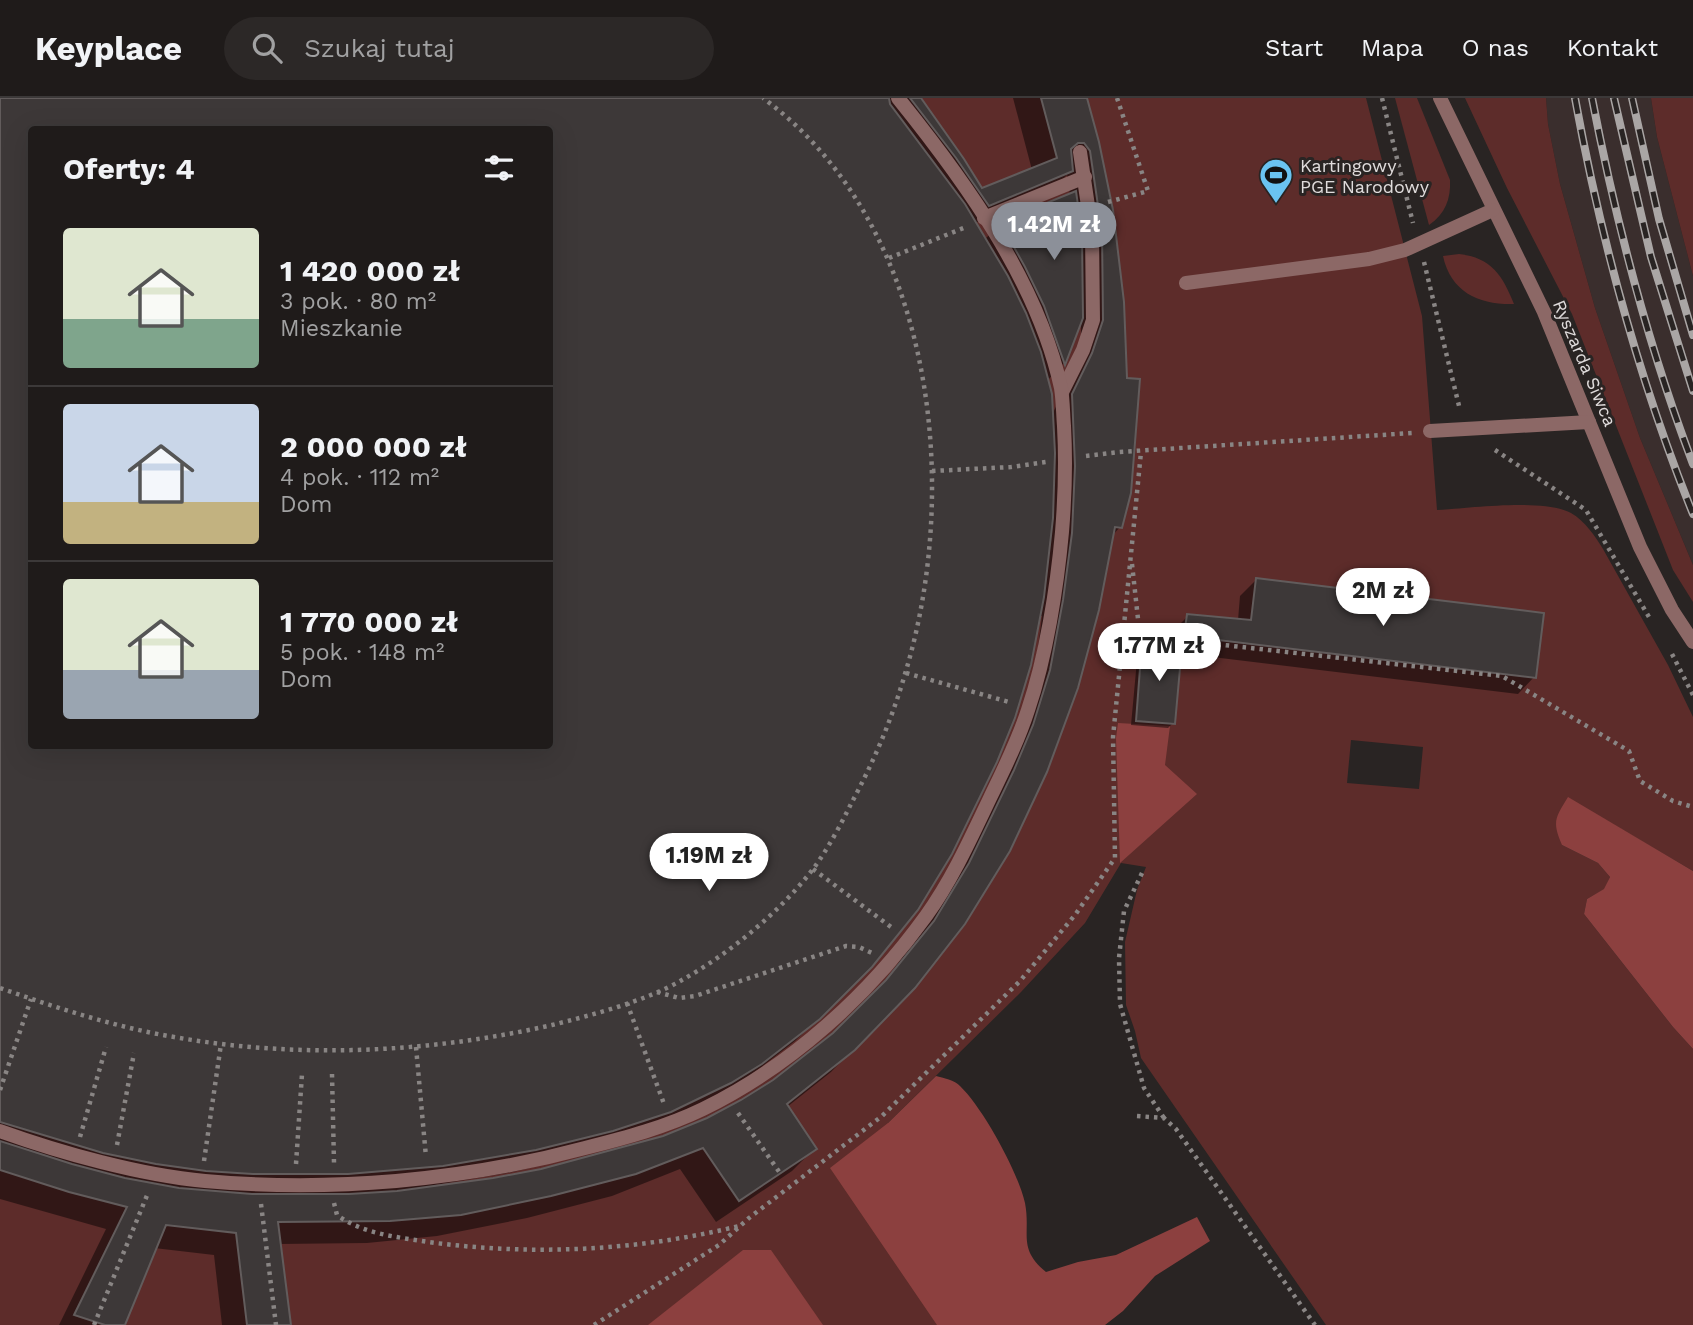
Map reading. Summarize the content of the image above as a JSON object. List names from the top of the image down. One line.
{"streets":{"street":["Ryszarda Siwca"]},"places":{"sports":["Kartingowy PGE Narodowy"]},"page":{"header":"Keyplace","search":"Szukaj tutaj","nav":["Start","Mapa","O nas","Kontakt"],"heading":"Oferty: 4","price":["1.42M zł","2M zł","1.77M zł","1.19M zł"],"list":[{"name":"1 420 000 zł","note":"3 pok. · 80 m² · Mieszkanie"},{"name":"2 000 000 zł","note":"4 pok. · 112 m² · Dom"},{"name":"1 770 000 zł","note":"5 pok. · 148 m² · Dom"}]}}
